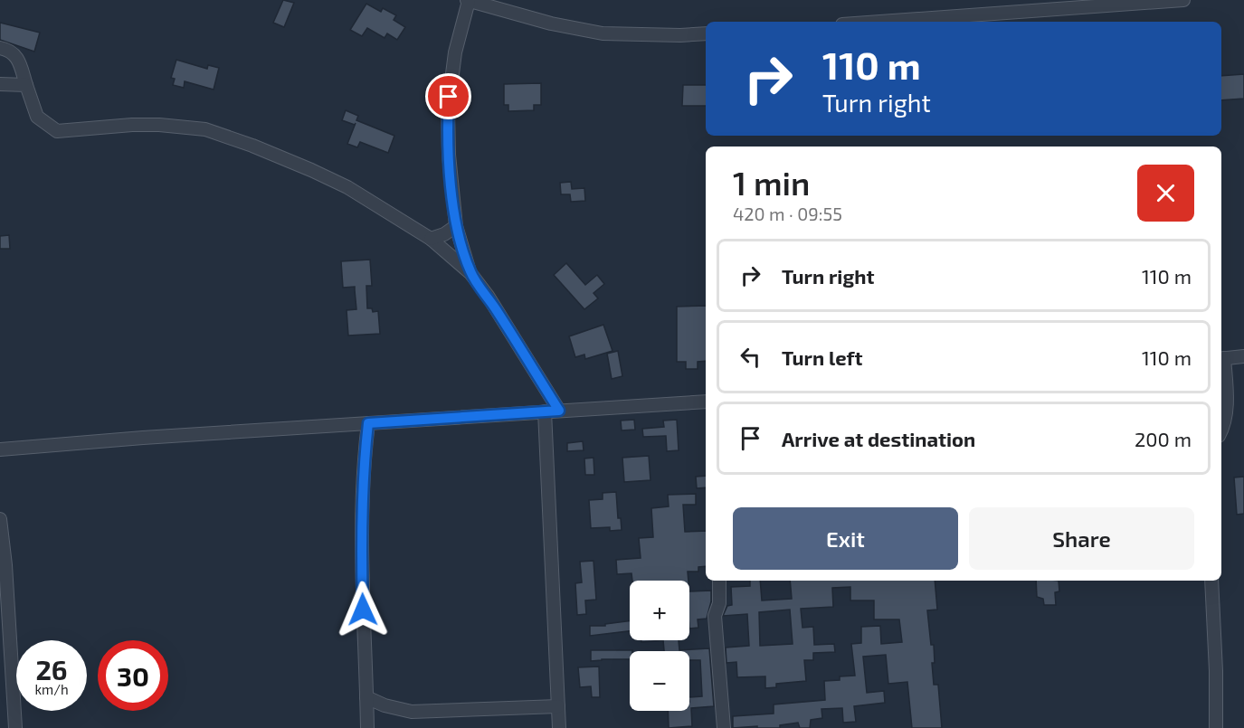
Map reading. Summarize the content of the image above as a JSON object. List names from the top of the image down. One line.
{"page":{"turn":["110 m","Turn right"],"heading":["1 min","420 m · 09:55"],"list":[{"name":"Turn right","value":"110 m"},{"name":"Turn left","value":"110 m"},{"name":"Arrive at destination","value":"200 m"}],"buttons":["Exit","Share"],"map_buttons":["+","−"],"speed":"26 km/h","limit":"30"}}
